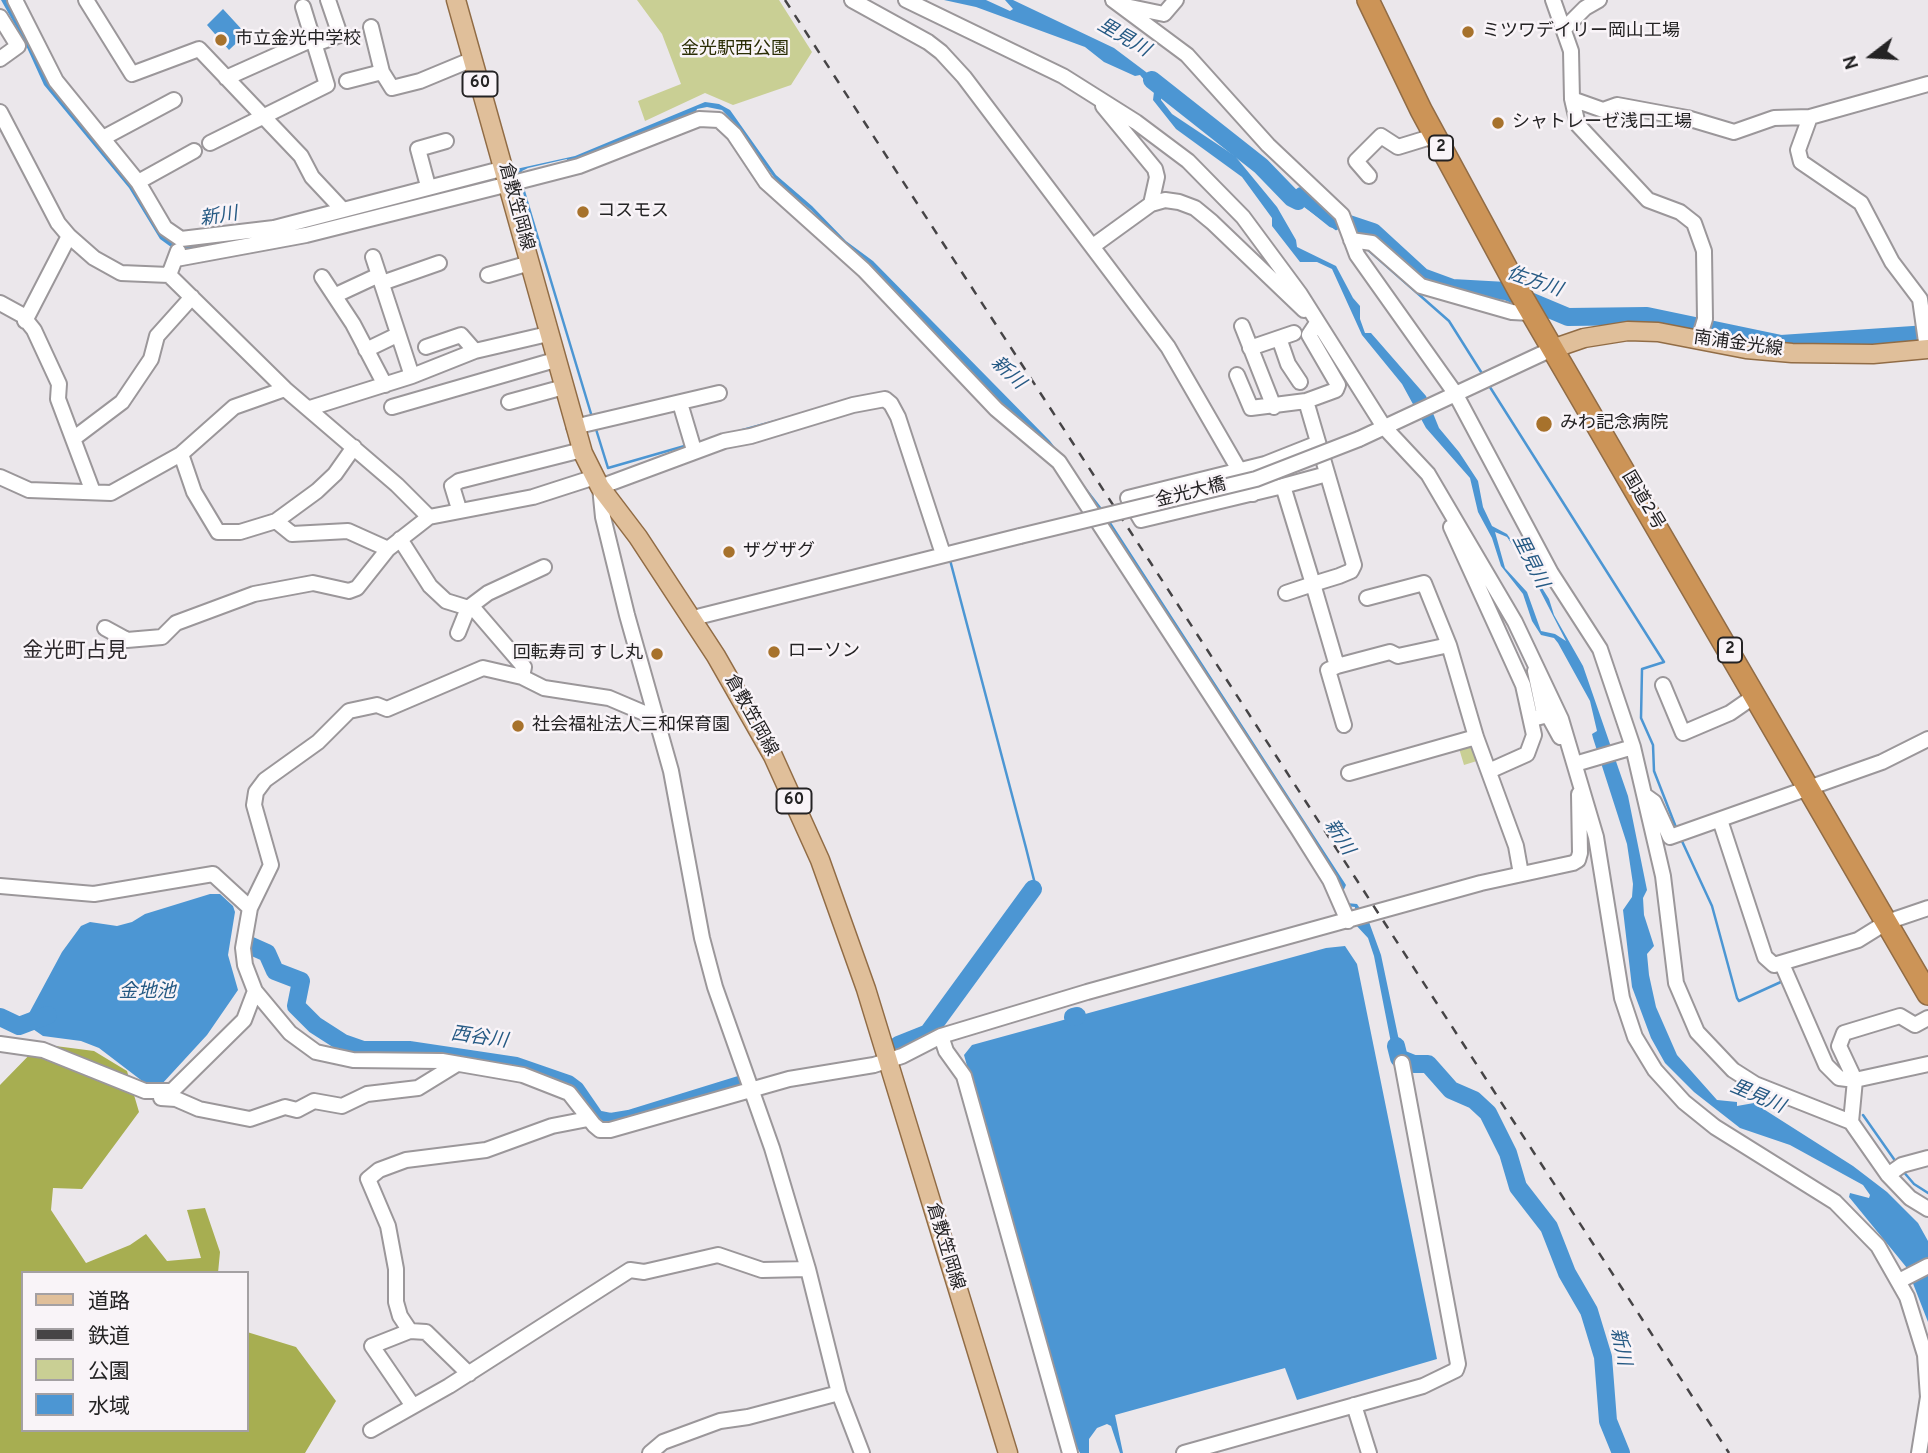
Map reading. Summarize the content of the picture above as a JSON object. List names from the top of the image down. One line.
{"streets":{"highway":["2","国道2号"],"main road":["60","倉敷笠岡線","南浦金光線"],"street":["金光大橋"]},"crossings":[["倉敷笠岡線","金光大橋"],["南浦金光線","金光大橋"],["南浦金光線","国道2号"],["金光大橋","国道2号"]],"districts":["金光町占見"],"water":["里見川","新川","佐方川","金地池","西谷川"],"parks":["金光駅西公園"],"places":["ミツワデイリー岡山工場","市立金光中学校","シャトレーゼ浅口工場","コスモス","みわ記念病院","ザグザグ","ローソン","回転寿司 すし丸","社会福祉法人三和保育園"],"legend":["道路","鉄道","公園","水域"],"north":"left"}
